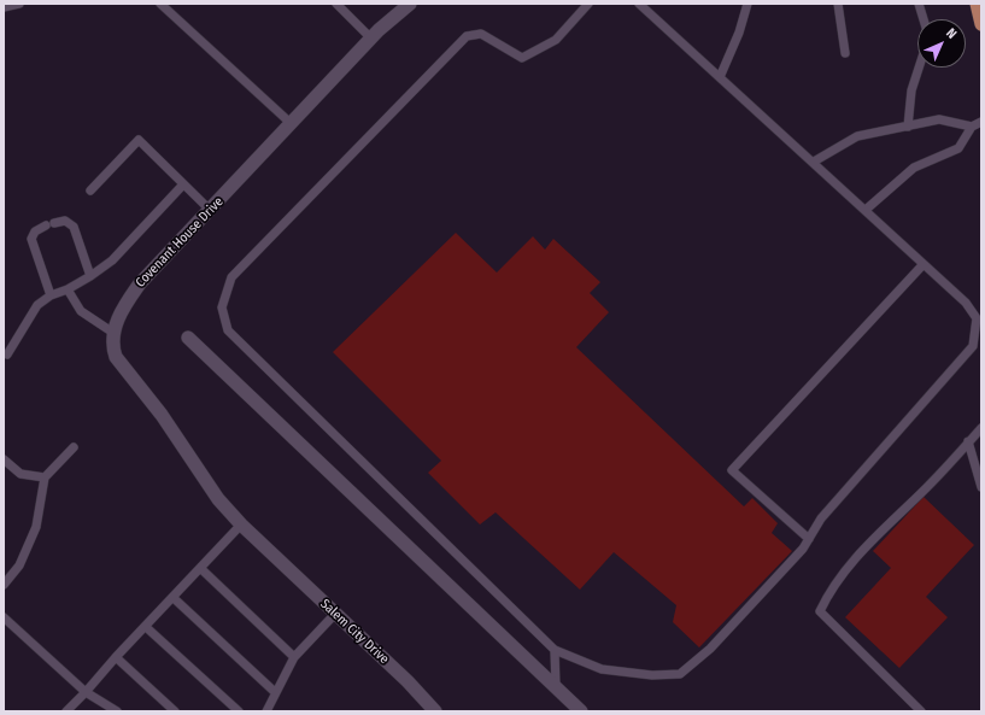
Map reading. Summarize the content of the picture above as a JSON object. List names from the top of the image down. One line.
{"streets":{"street":["Covenant House Drive","Salem City Drive"]},"crossings":[["Covenant House Drive","Salem City Drive"]],"north":"top right"}
